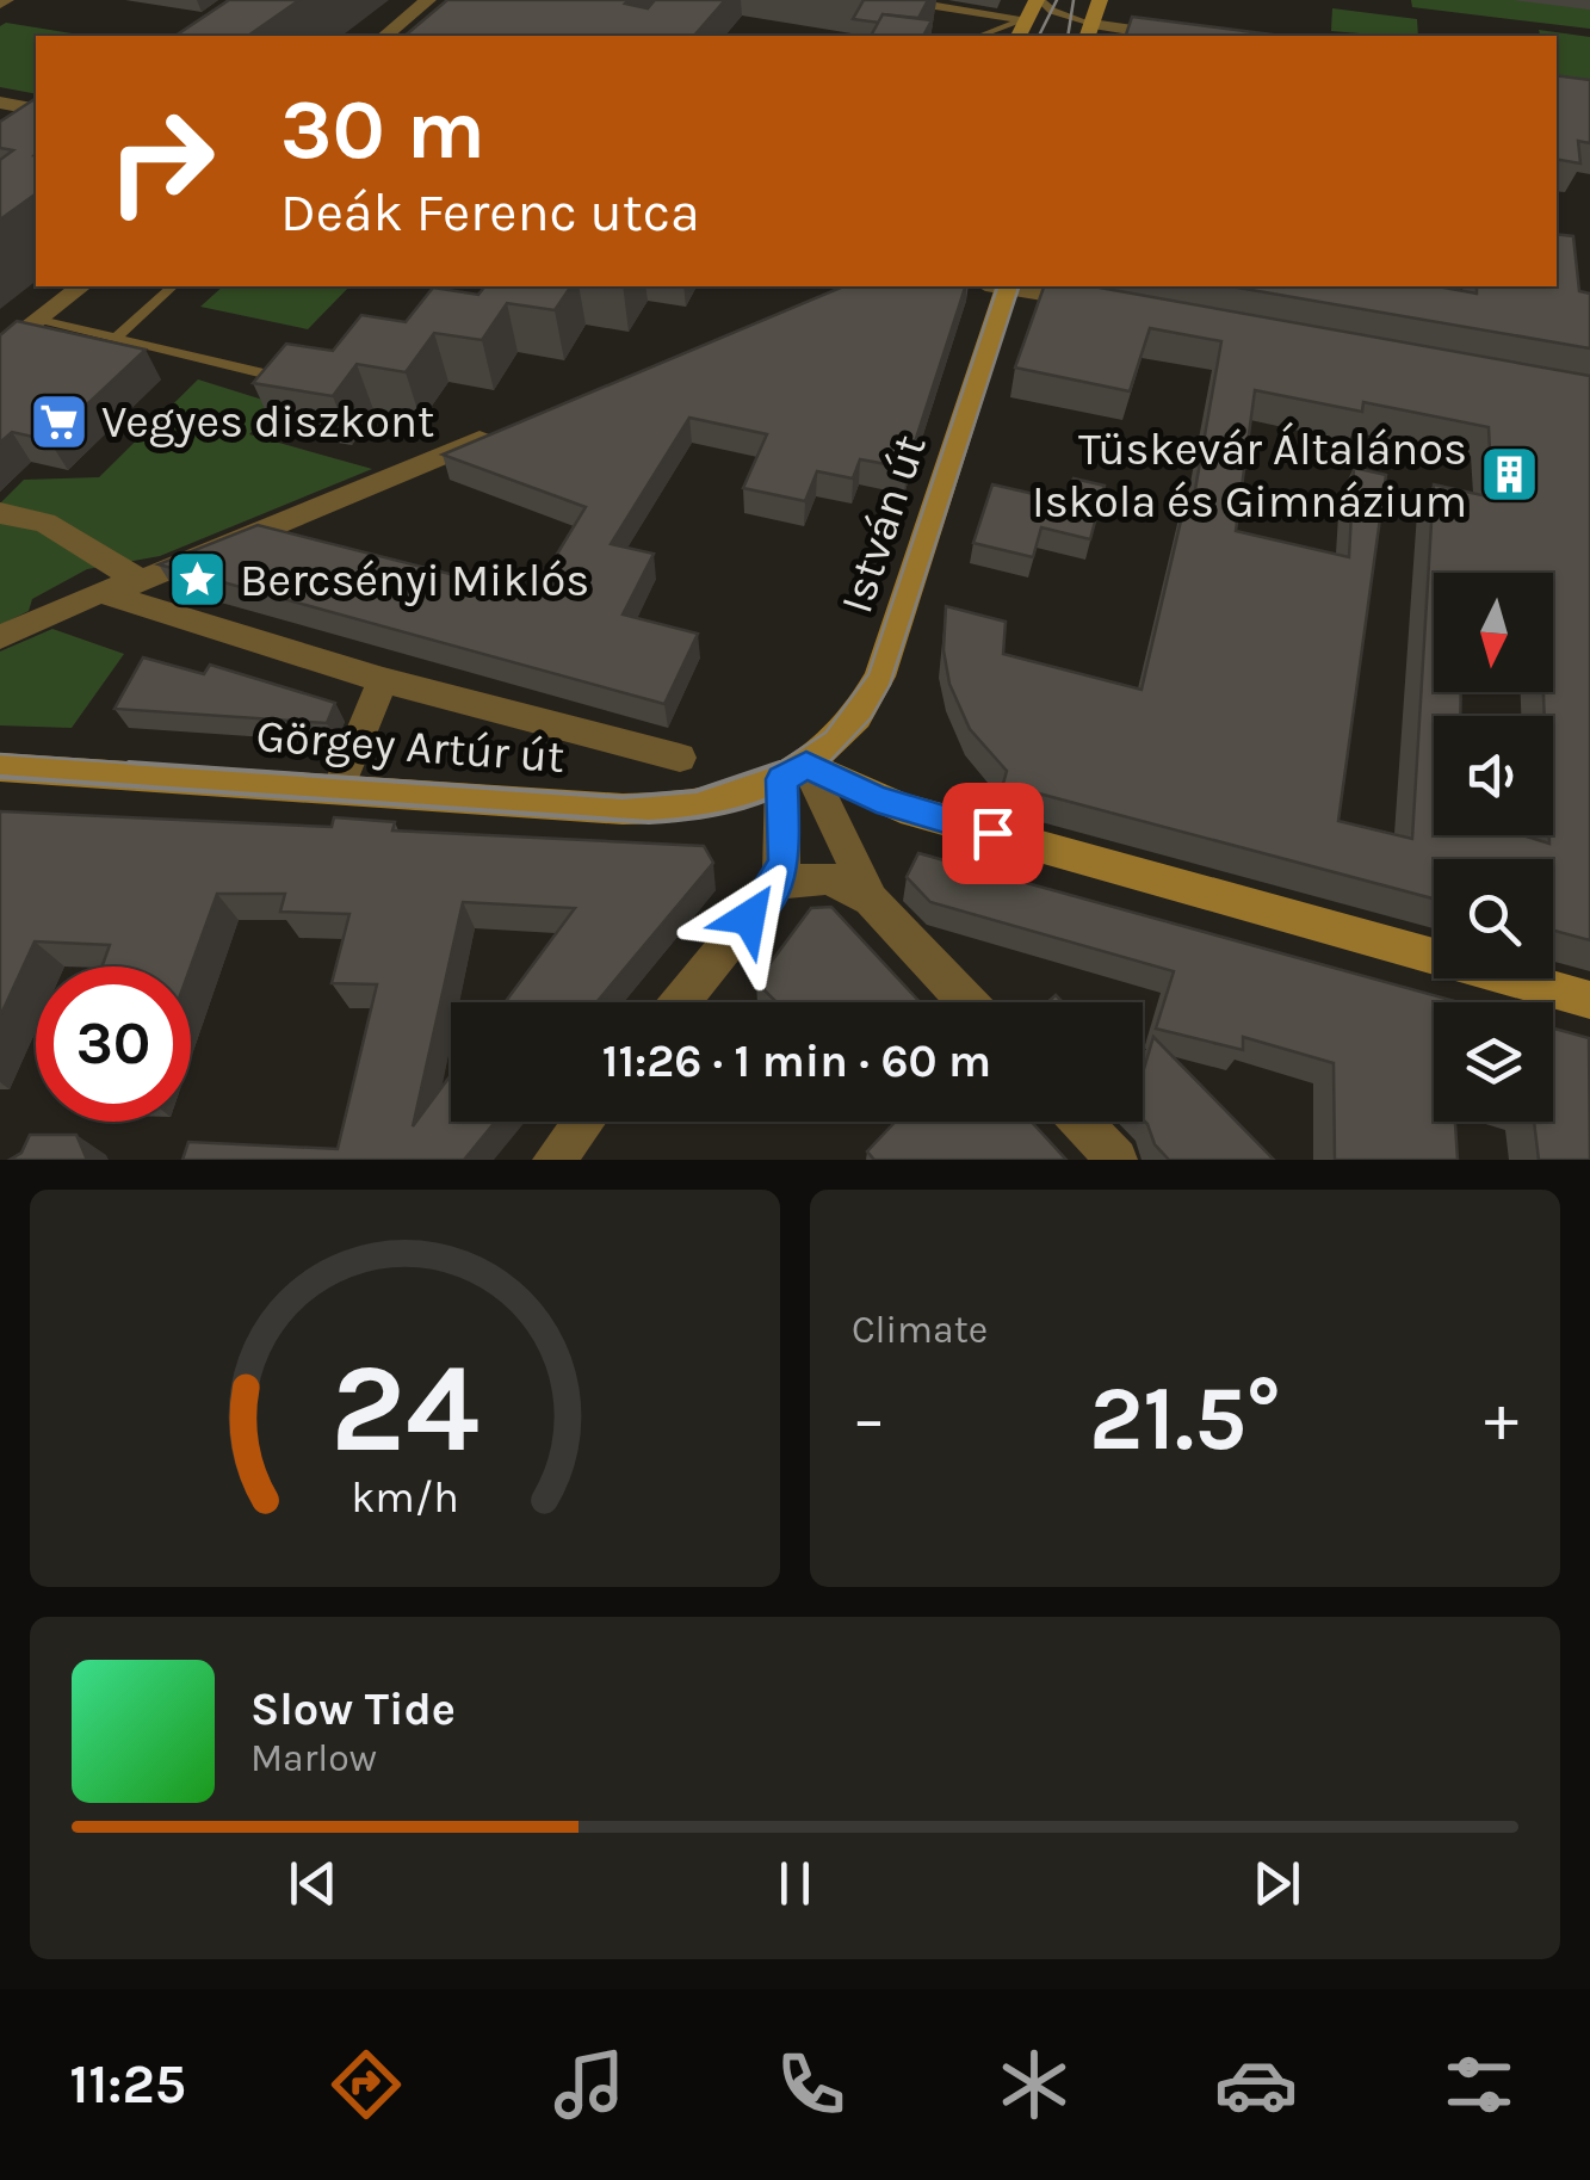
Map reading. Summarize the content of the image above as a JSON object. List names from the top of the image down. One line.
{"streets":{"street":["István út","Görgey Artúr út"]},"crossings":[["István út","Görgey Artúr út"]],"places":{"supermarket":["Vegyes diszkont"],"building":["Tüskevár Általános Iskola és Gimnázium"],"place":["Bercsényi Miklós"]},"north":"bottom","page":{"turn":["30 m","Deák Ferenc utca"],"limit":"30","trip":"11:26 · 1 min · 60 m","tile":"Climate","heat":["−","21.5°","+"],"song":["Slow Tide","Marlow"],"tabs":"11:25","gauge":["24","km/h"]}}
